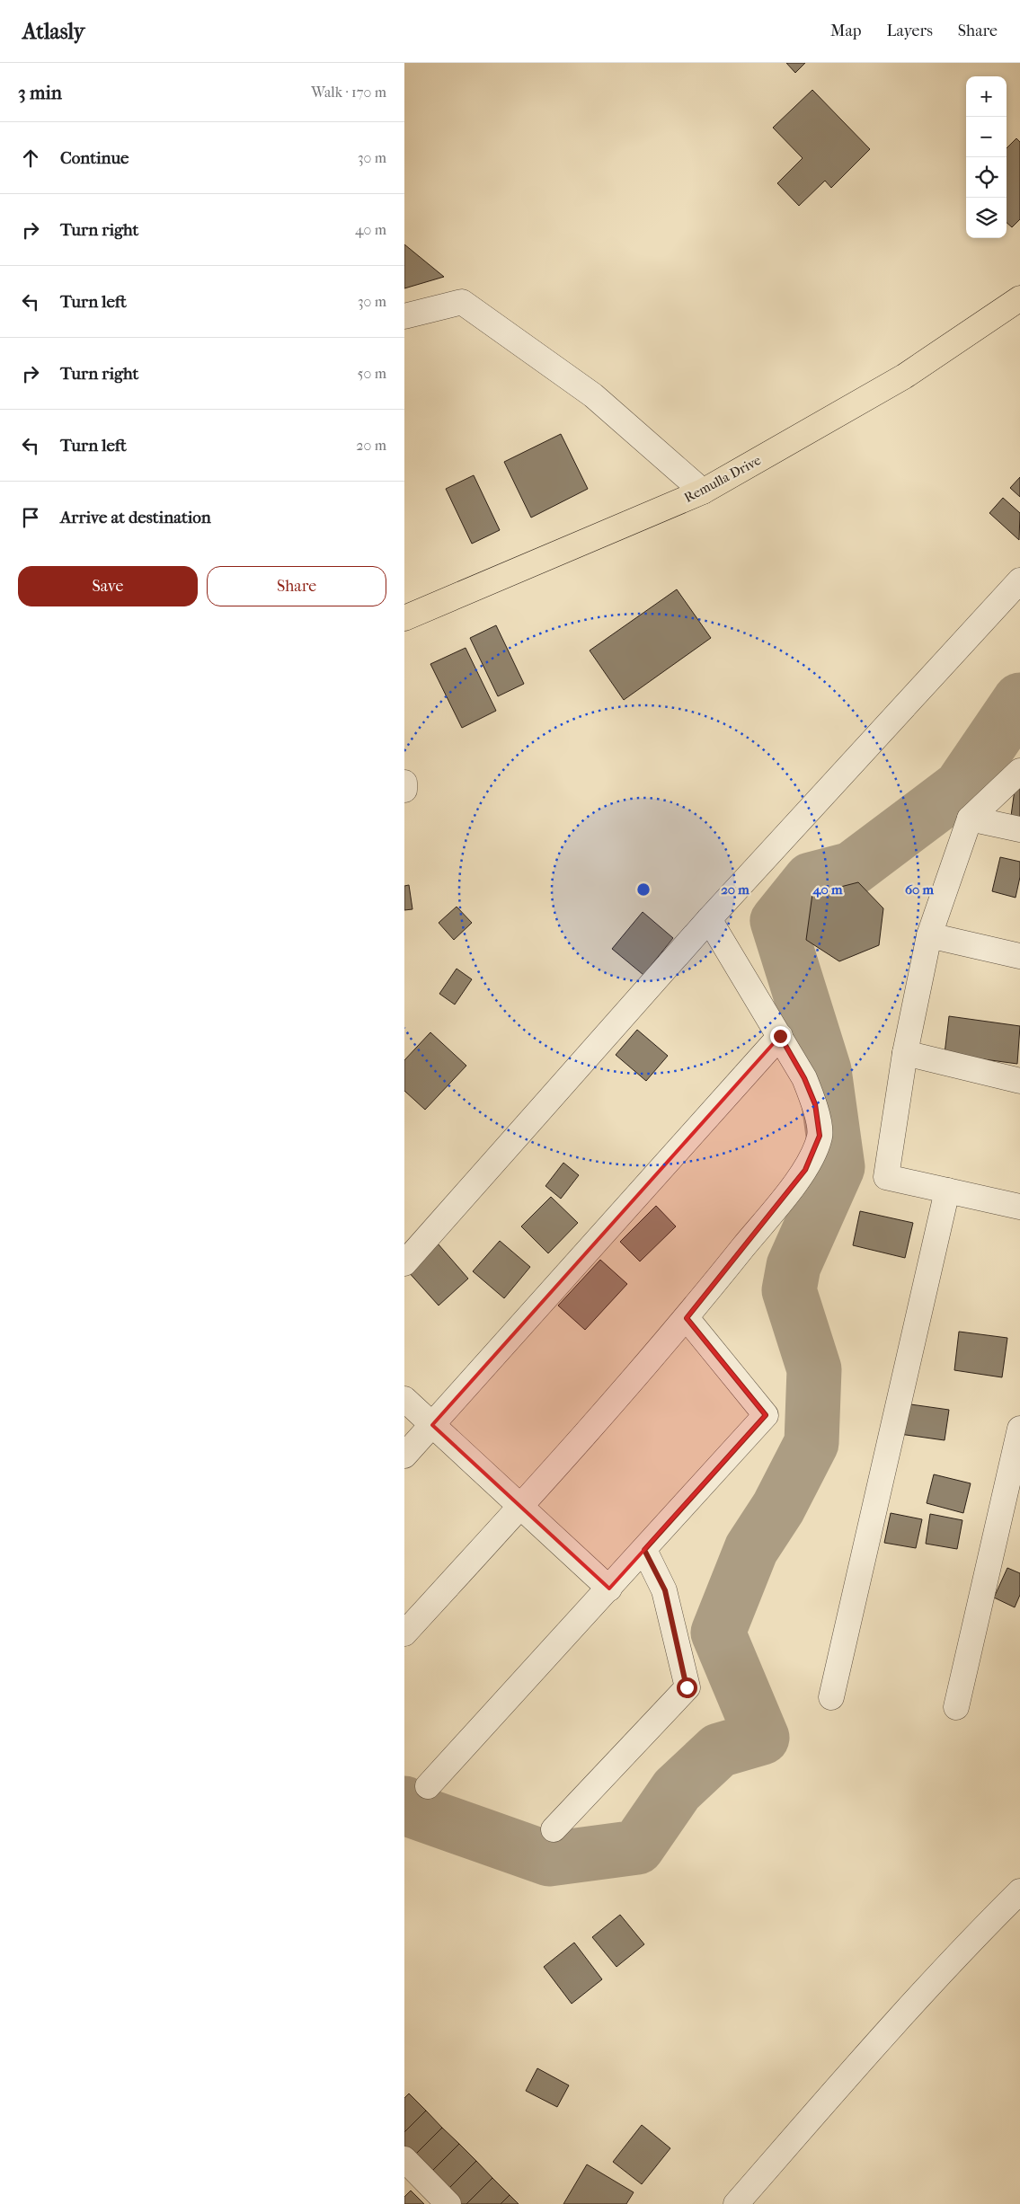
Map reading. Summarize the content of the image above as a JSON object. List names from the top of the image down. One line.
{"streets":{"main road":["Remulla Drive"]},"page":{"header":"Atlasly","nav":["Map","Layers","Share"],"heading":["3 min","Walk · 170 m"],"map_buttons":["+","−"],"list":[["Continue","30 m"],["Turn right","40 m"],["Turn left","30 m"],["Turn right","50 m"],["Turn left","20 m"],"Arrive at destination"],"buttons":["Save","Share"]},"rings":["20 m","40 m","60 m"]}
